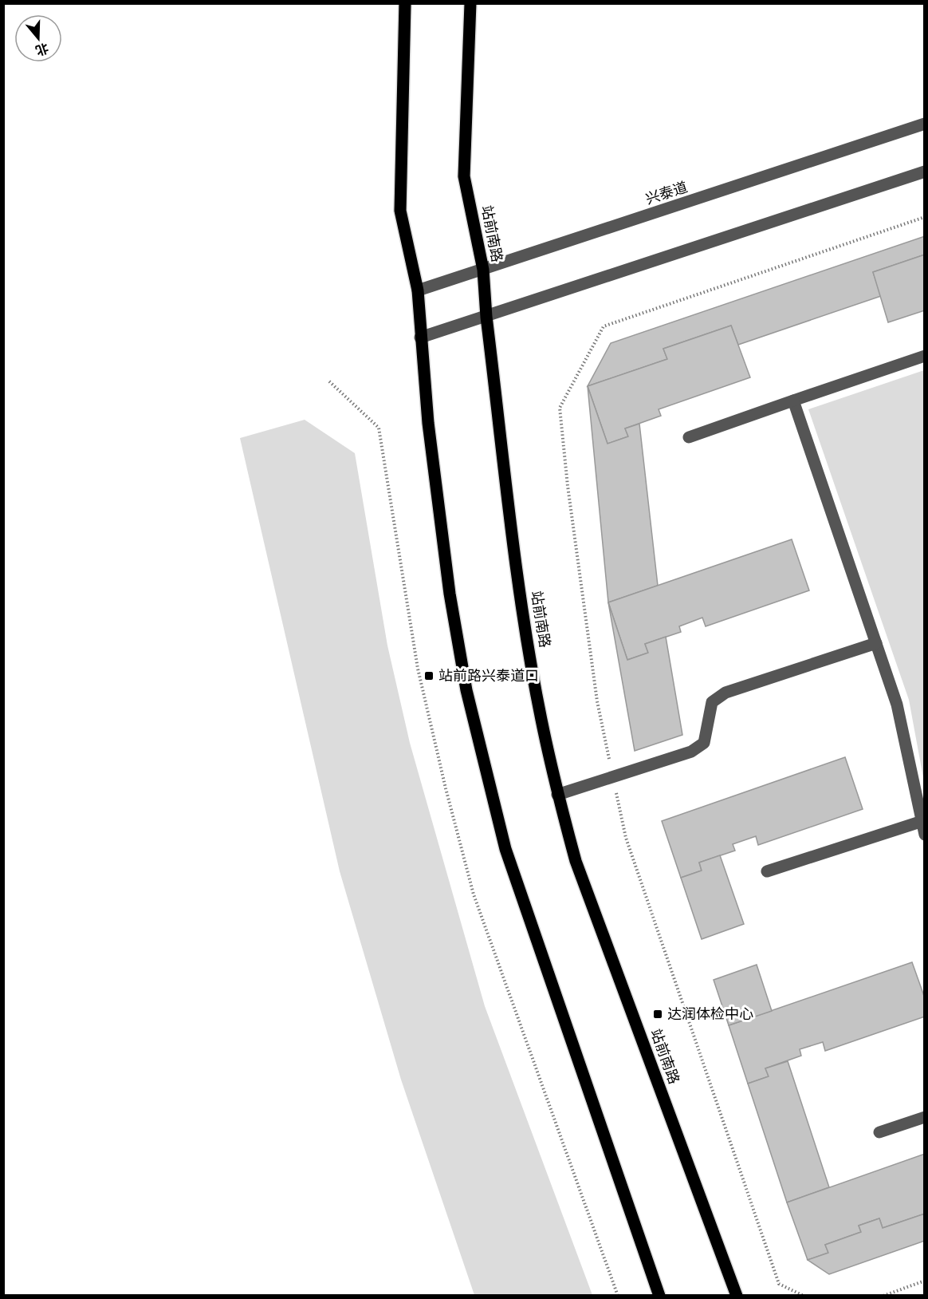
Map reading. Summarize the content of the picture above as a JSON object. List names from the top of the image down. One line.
{"streets":{"main road":["站前南路"],"street":["兴泰道"]},"crossings":[["兴泰道","站前南路"]],"places":{"transit":["站前路兴泰道口","达润体检中心"]},"north":"bottom"}
